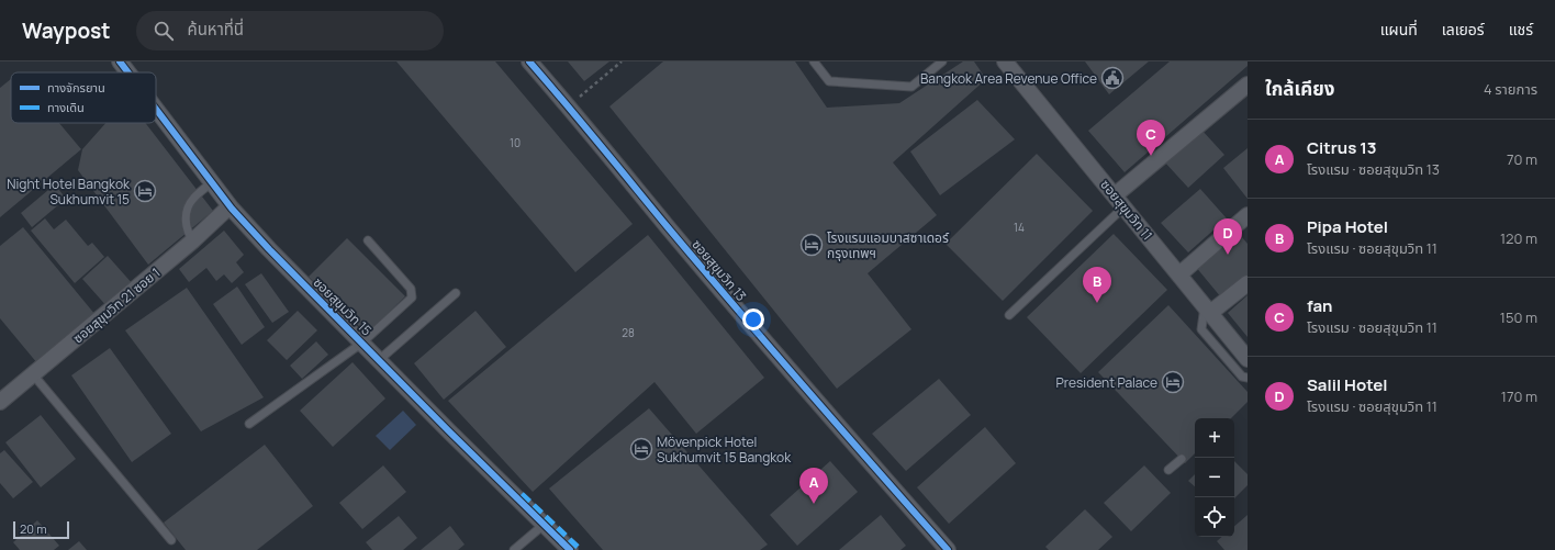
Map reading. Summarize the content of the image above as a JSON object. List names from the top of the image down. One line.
{"streets":{"street":["ซอยสุขุมวิท 11","ซอยสุขุมวิท 13","ซอยสุขุมวิท 21 ซอย 1","ซอยสุขุมวิท 15"]},"crossings":[["ซอยสุขุมวิท 21 ซอย 1","ซอยสุขุมวิท 15"]],"places":{"public building":["Bangkok Area Revenue Office"],"hotel":["Night Hotel Bangkok Sukhumvit 15","โรงแรมแอมบาสซาเดอร์ กรุงเทพฯ","President Palace","Mövenpick Hotel Sukhumvit 15 Bangkok"]},"house_numbers":["10","14","28"],"legend":["ทางจักรยาน","ทางเดิน"],"scale_bar":"20 m","page":{"header":"Waypost","search":"ค้นหาที่นี่","nav":["แผนที่","เลเยอร์","แชร์"],"heading":["ใกล้เคียง","4 รายการ"],"list":[{"mark":"A","name":"Citrus 13","note":"โรงแรม · ซอยสุขุมวิท 13","value":"70 m"},{"mark":"B","name":"Pipa Hotel","note":"โรงแรม · ซอยสุขุมวิท 11","value":"120 m"},{"mark":"C","name":"fan","note":"โรงแรม · ซอยสุขุมวิท 11","value":"150 m"},{"mark":"D","name":"Salil Hotel","note":"โรงแรม · ซอยสุขุมวิท 11","value":"170 m"}],"pins":["C","D","B","A"],"map_buttons":["+","−"],"scale":"20 m"}}
